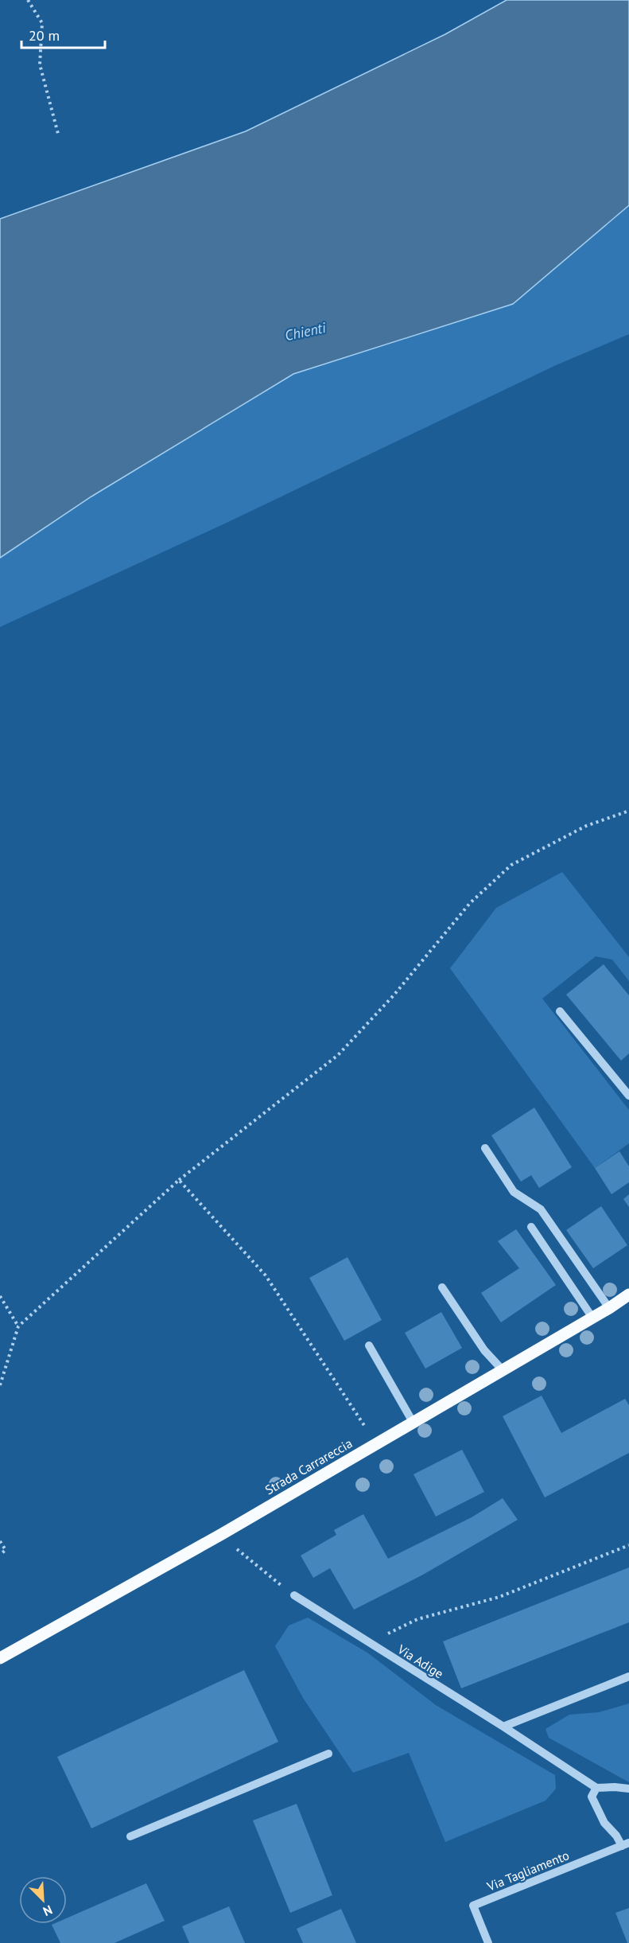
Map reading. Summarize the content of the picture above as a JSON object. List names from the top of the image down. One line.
{"streets":{"main road":["Strada Carrareccia"],"street":["Via Adige","Via Tagliamento"]},"water":["Chienti"],"scale_bar":"20 m","north":"bottom right"}
